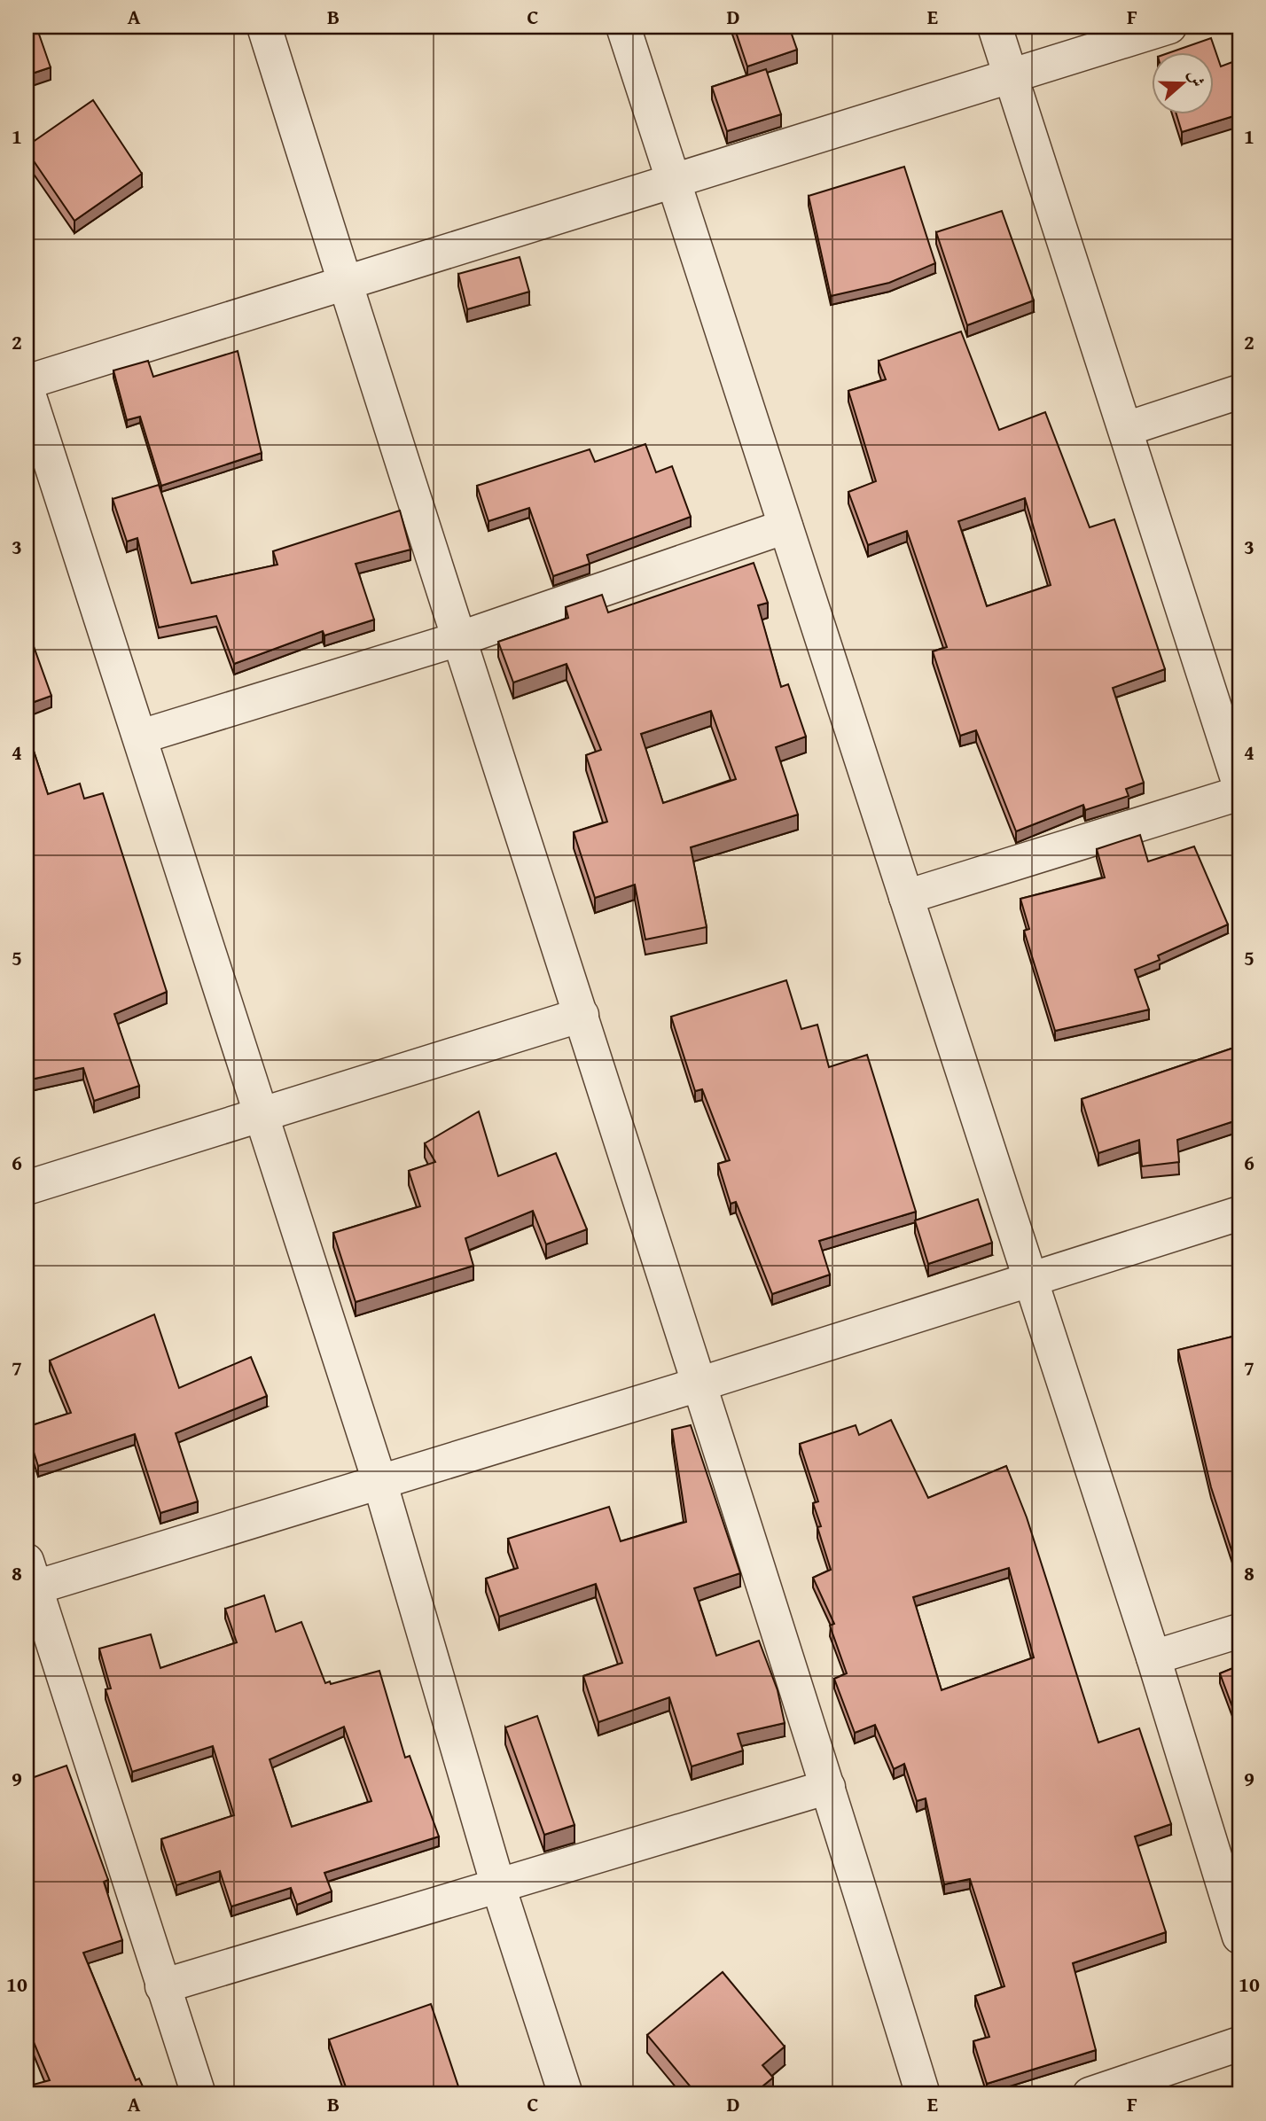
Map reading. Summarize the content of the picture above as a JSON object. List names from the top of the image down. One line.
{"north":"right","grid":{"columns":["A","B","C","D","E","F"],"rows":["1","2","3","4","5","6","7","8","9","10"]}}
